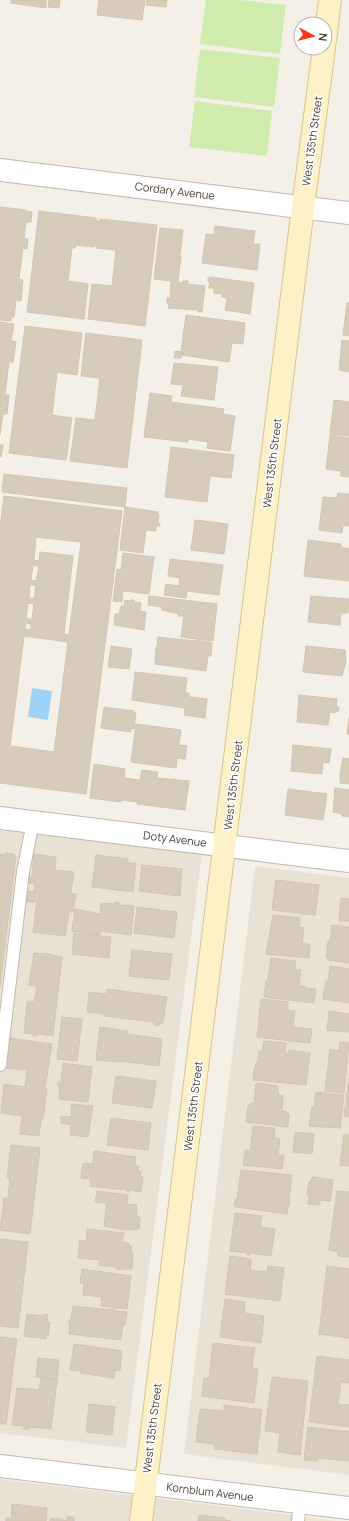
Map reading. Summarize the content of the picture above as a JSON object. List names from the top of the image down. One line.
{"streets":{"street":["West 135th Street","Cordary Avenue","Doty Avenue","Kornblum Avenue"]},"crossings":[["West 135th Street","Cordary Avenue"],["West 135th Street","Doty Avenue"],["West 135th Street","Kornblum Avenue"]],"north":"right"}
